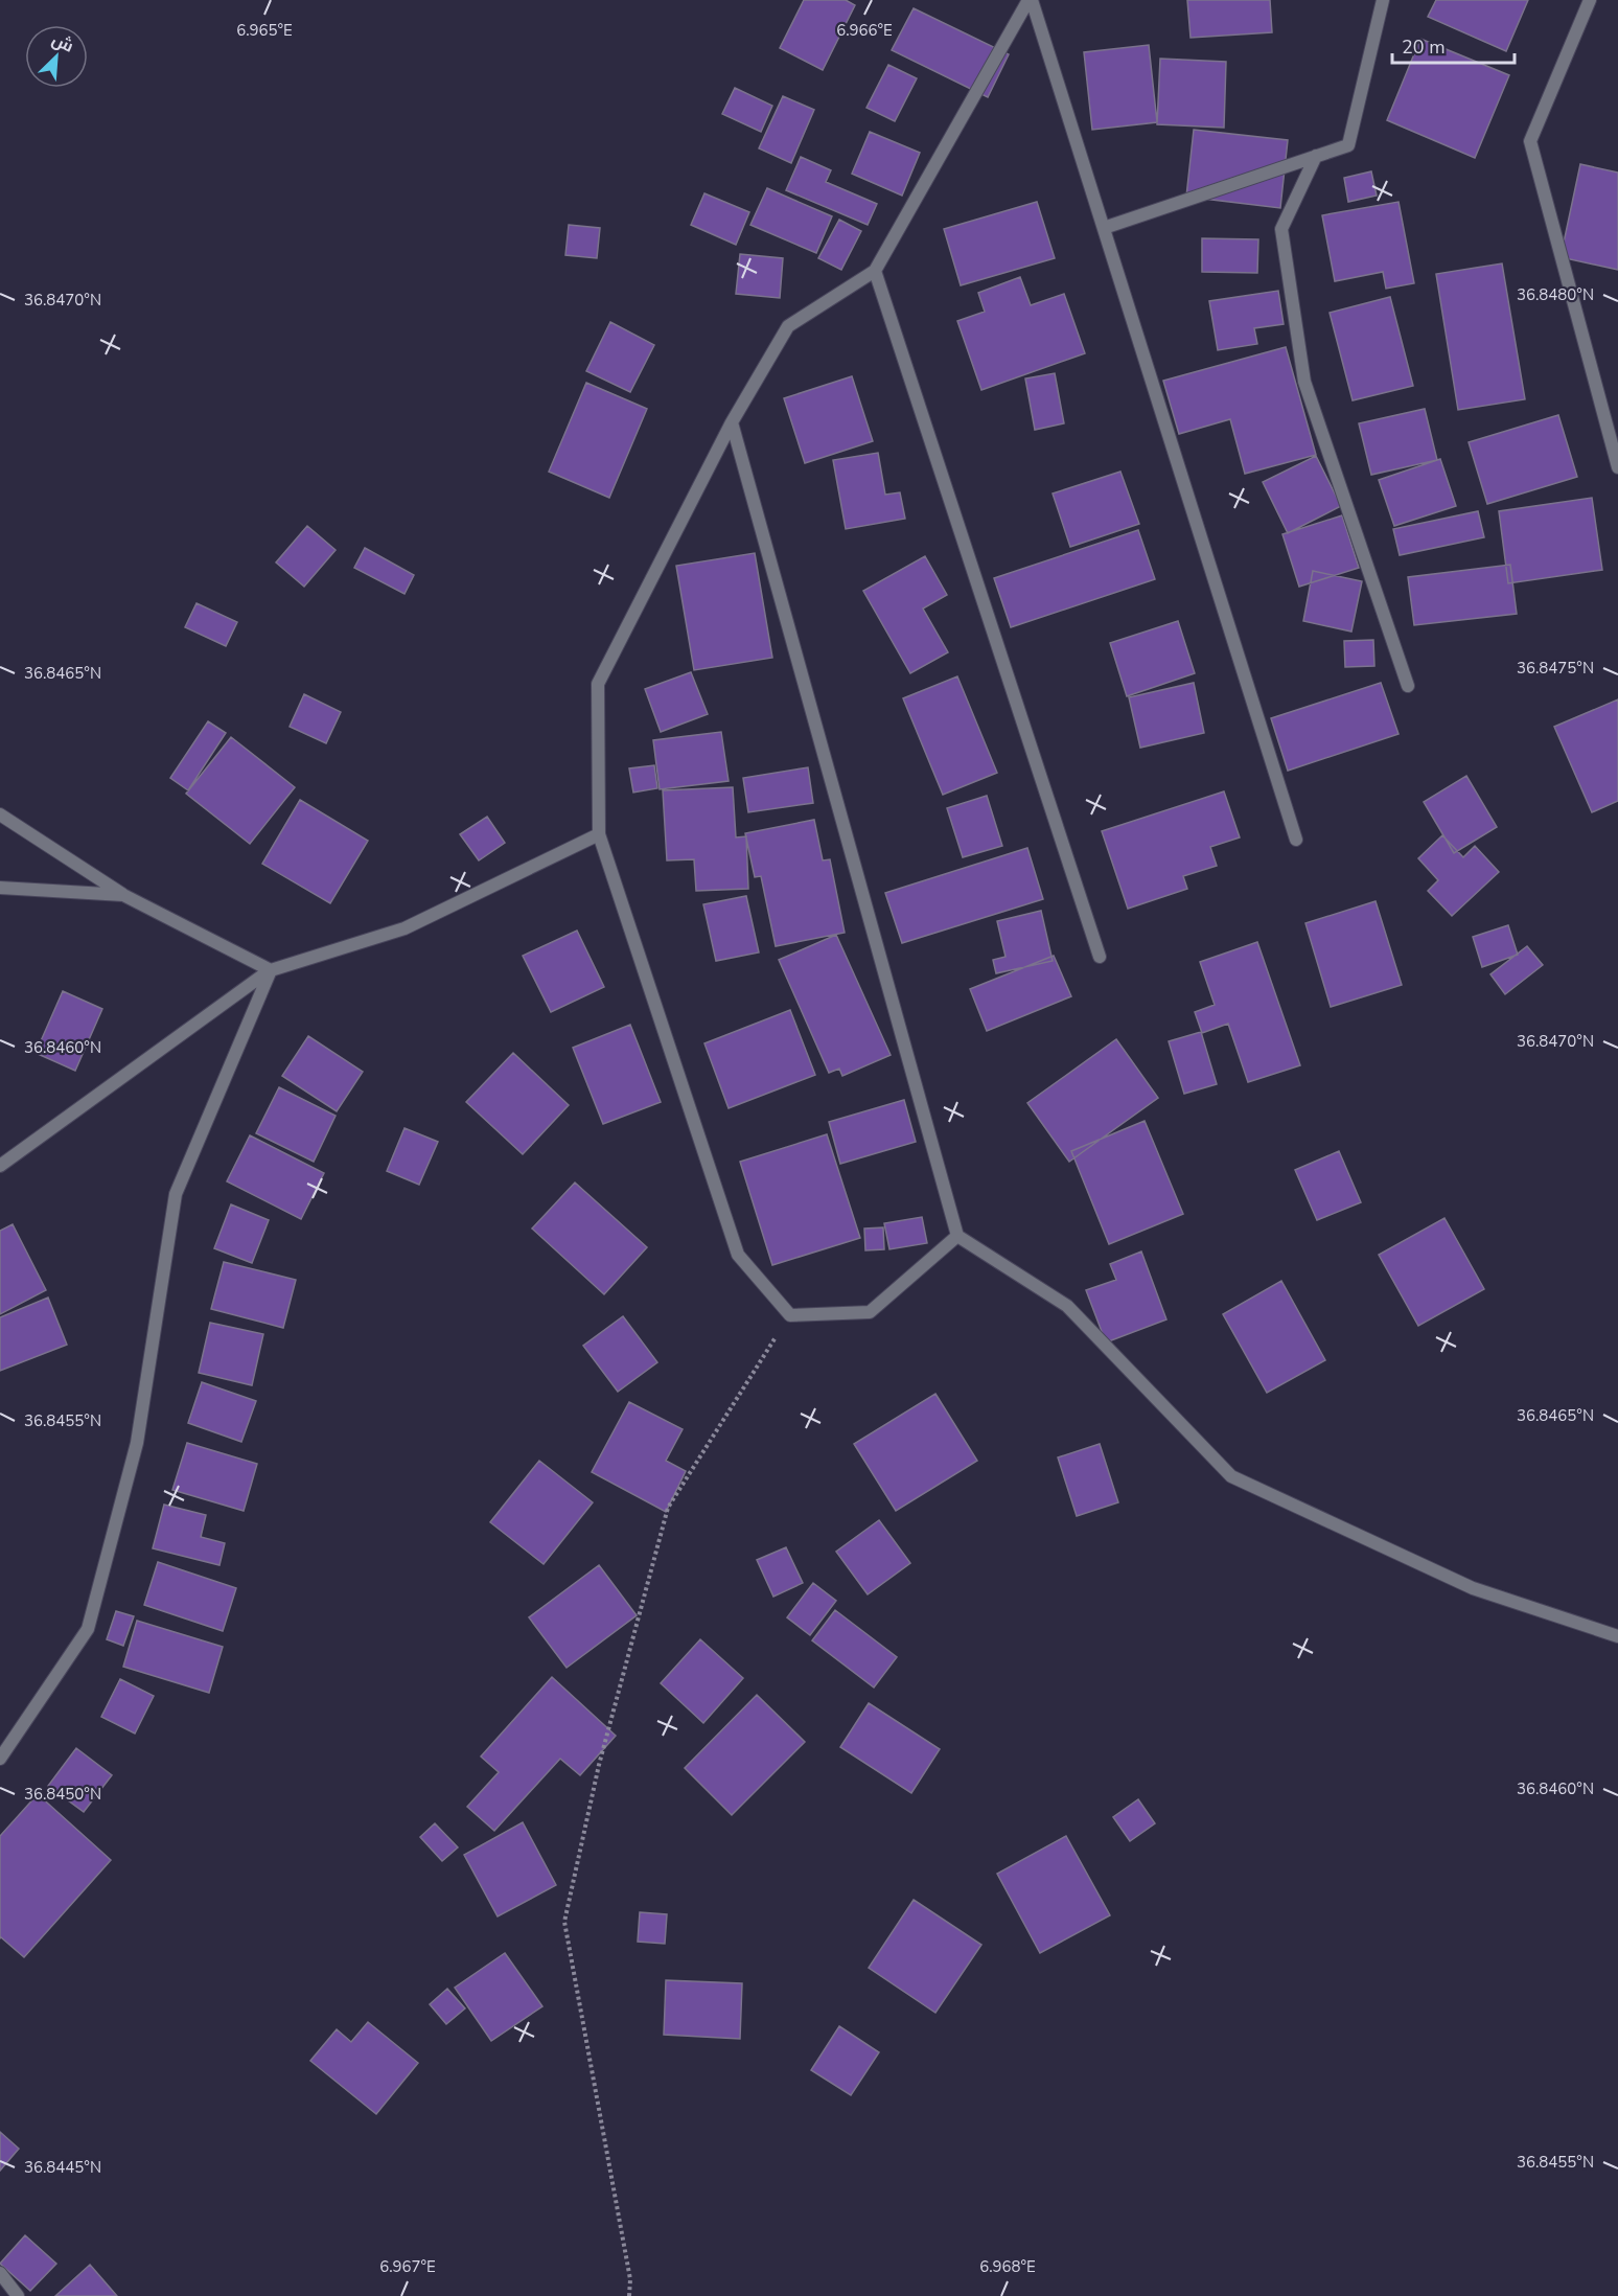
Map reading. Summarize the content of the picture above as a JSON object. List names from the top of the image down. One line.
{"scale_bar":"20 m","north":"top right","coordinates":["6.965°E","6.966°E","36.8480°N","36.8470°N","36.8475°N","36.8465°N","36.8460°N","36.8455°N","36.8450°N","36.8445°N","6.967°E","6.968°E"]}
